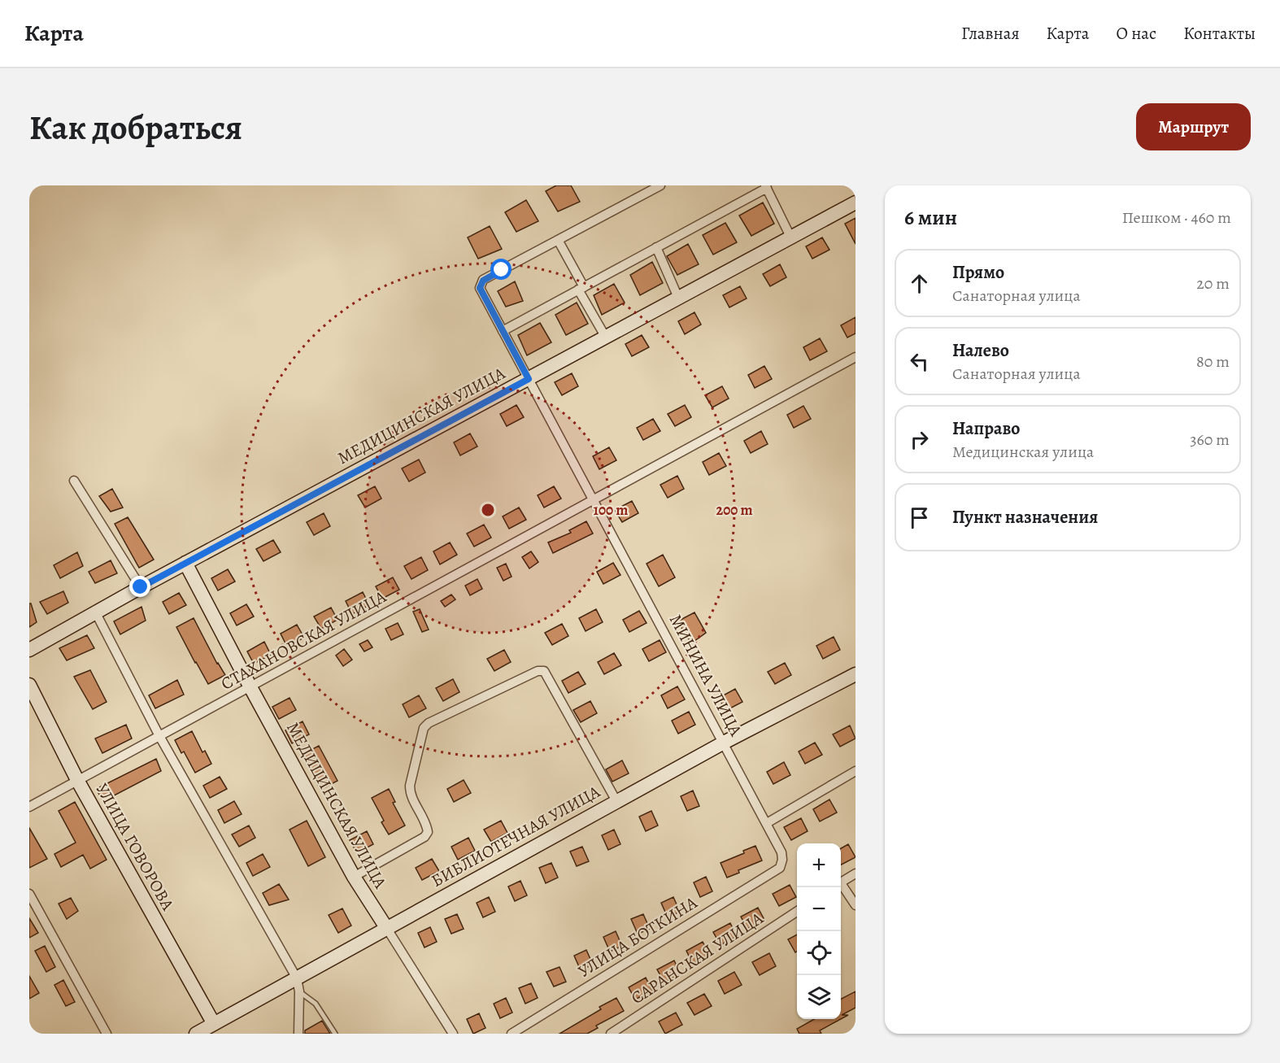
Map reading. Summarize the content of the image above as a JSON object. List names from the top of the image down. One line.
{"streets":{"street":["МЕДИЦИНСКАЯ УЛИЦА","СТАХАНОВСКАЯ УЛИЦА","МИНИНА УЛИЦА","БИБЛИОТЕЧНАЯ УЛИЦА","УЛИЦА ГОВОРОВА","УЛИЦА БОТКИНА","САРАНСКАЯ УЛИЦА"]},"crossings":[["МЕДИЦИНСКАЯ УЛИЦА","СТАХАНОВСКАЯ УЛИЦА"],["МЕДИЦИНСКАЯ УЛИЦА","МИНИНА УЛИЦА"],["МЕДИЦИНСКАЯ УЛИЦА","БИБЛИОТЕЧНАЯ УЛИЦА"],["СТАХАНОВСКАЯ УЛИЦА","МИНИНА УЛИЦА"],["СТАХАНОВСКАЯ УЛИЦА","УЛИЦА ГОВОРОВА"],["МИНИНА УЛИЦА","БИБЛИОТЕЧНАЯ УЛИЦА"],["МИНИНА УЛИЦА","УЛИЦА БОТКИНА"],["БИБЛИОТЕЧНАЯ УЛИЦА","УЛИЦА ГОВОРОВА"]],"page":{"header":"Карта","nav":["Главная","Карта","О нас","Контакты"],"buttons":"Маршрут","title":"Как добраться","heading":["6 мин","Пешком · 460 m"],"list":[["Прямо","Санаторная улица","20 m"],["Налево","Санаторная улица","80 m"],["Направо","Медицинская улица","360 m"],"Пункт назначения"],"map_buttons":["+","−"]},"rings":["100 m","200 m"]}
